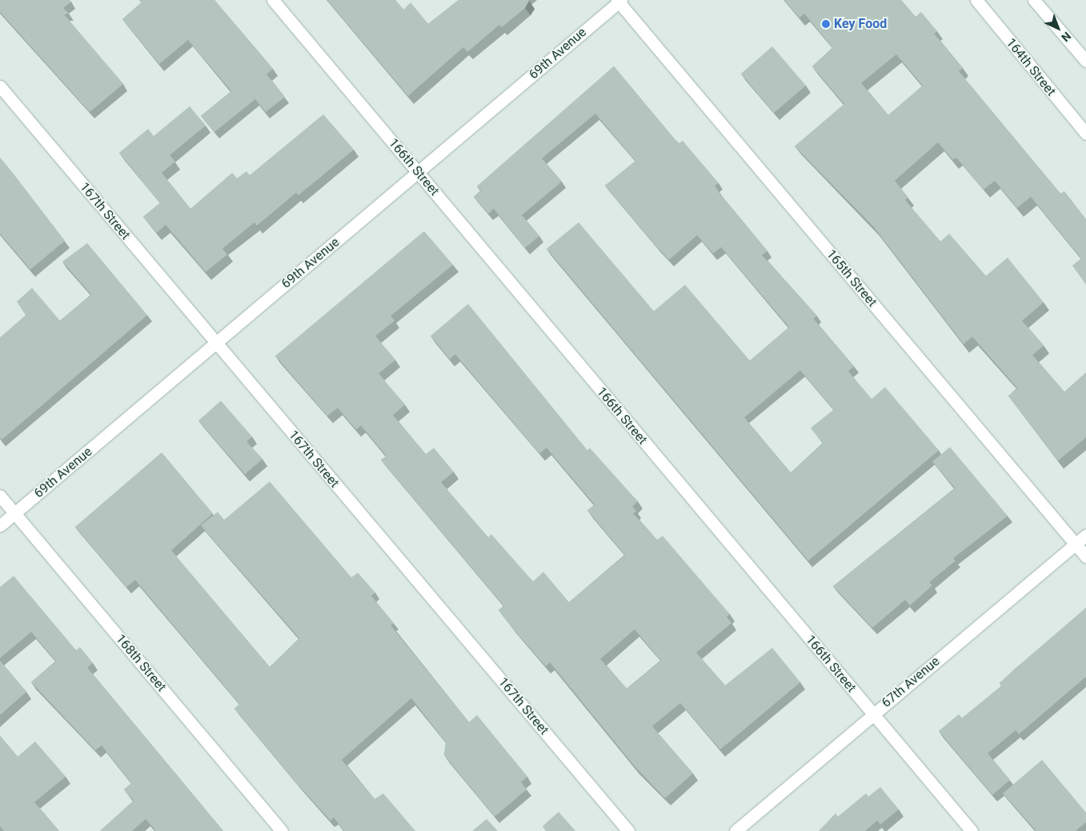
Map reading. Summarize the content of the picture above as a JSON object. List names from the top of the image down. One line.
{"streets":{"street":["69th Avenue","164th Street","166th Street","167th Street","165th Street","168th Street","67th Avenue"]},"crossings":[["69th Avenue","166th Street"],["69th Avenue","167th Street"],["69th Avenue","165th Street"],["69th Avenue","168th Street"],["166th Street","67th Avenue"],["165th Street","67th Avenue"]],"places":["Key Food"],"north":"bottom right"}
